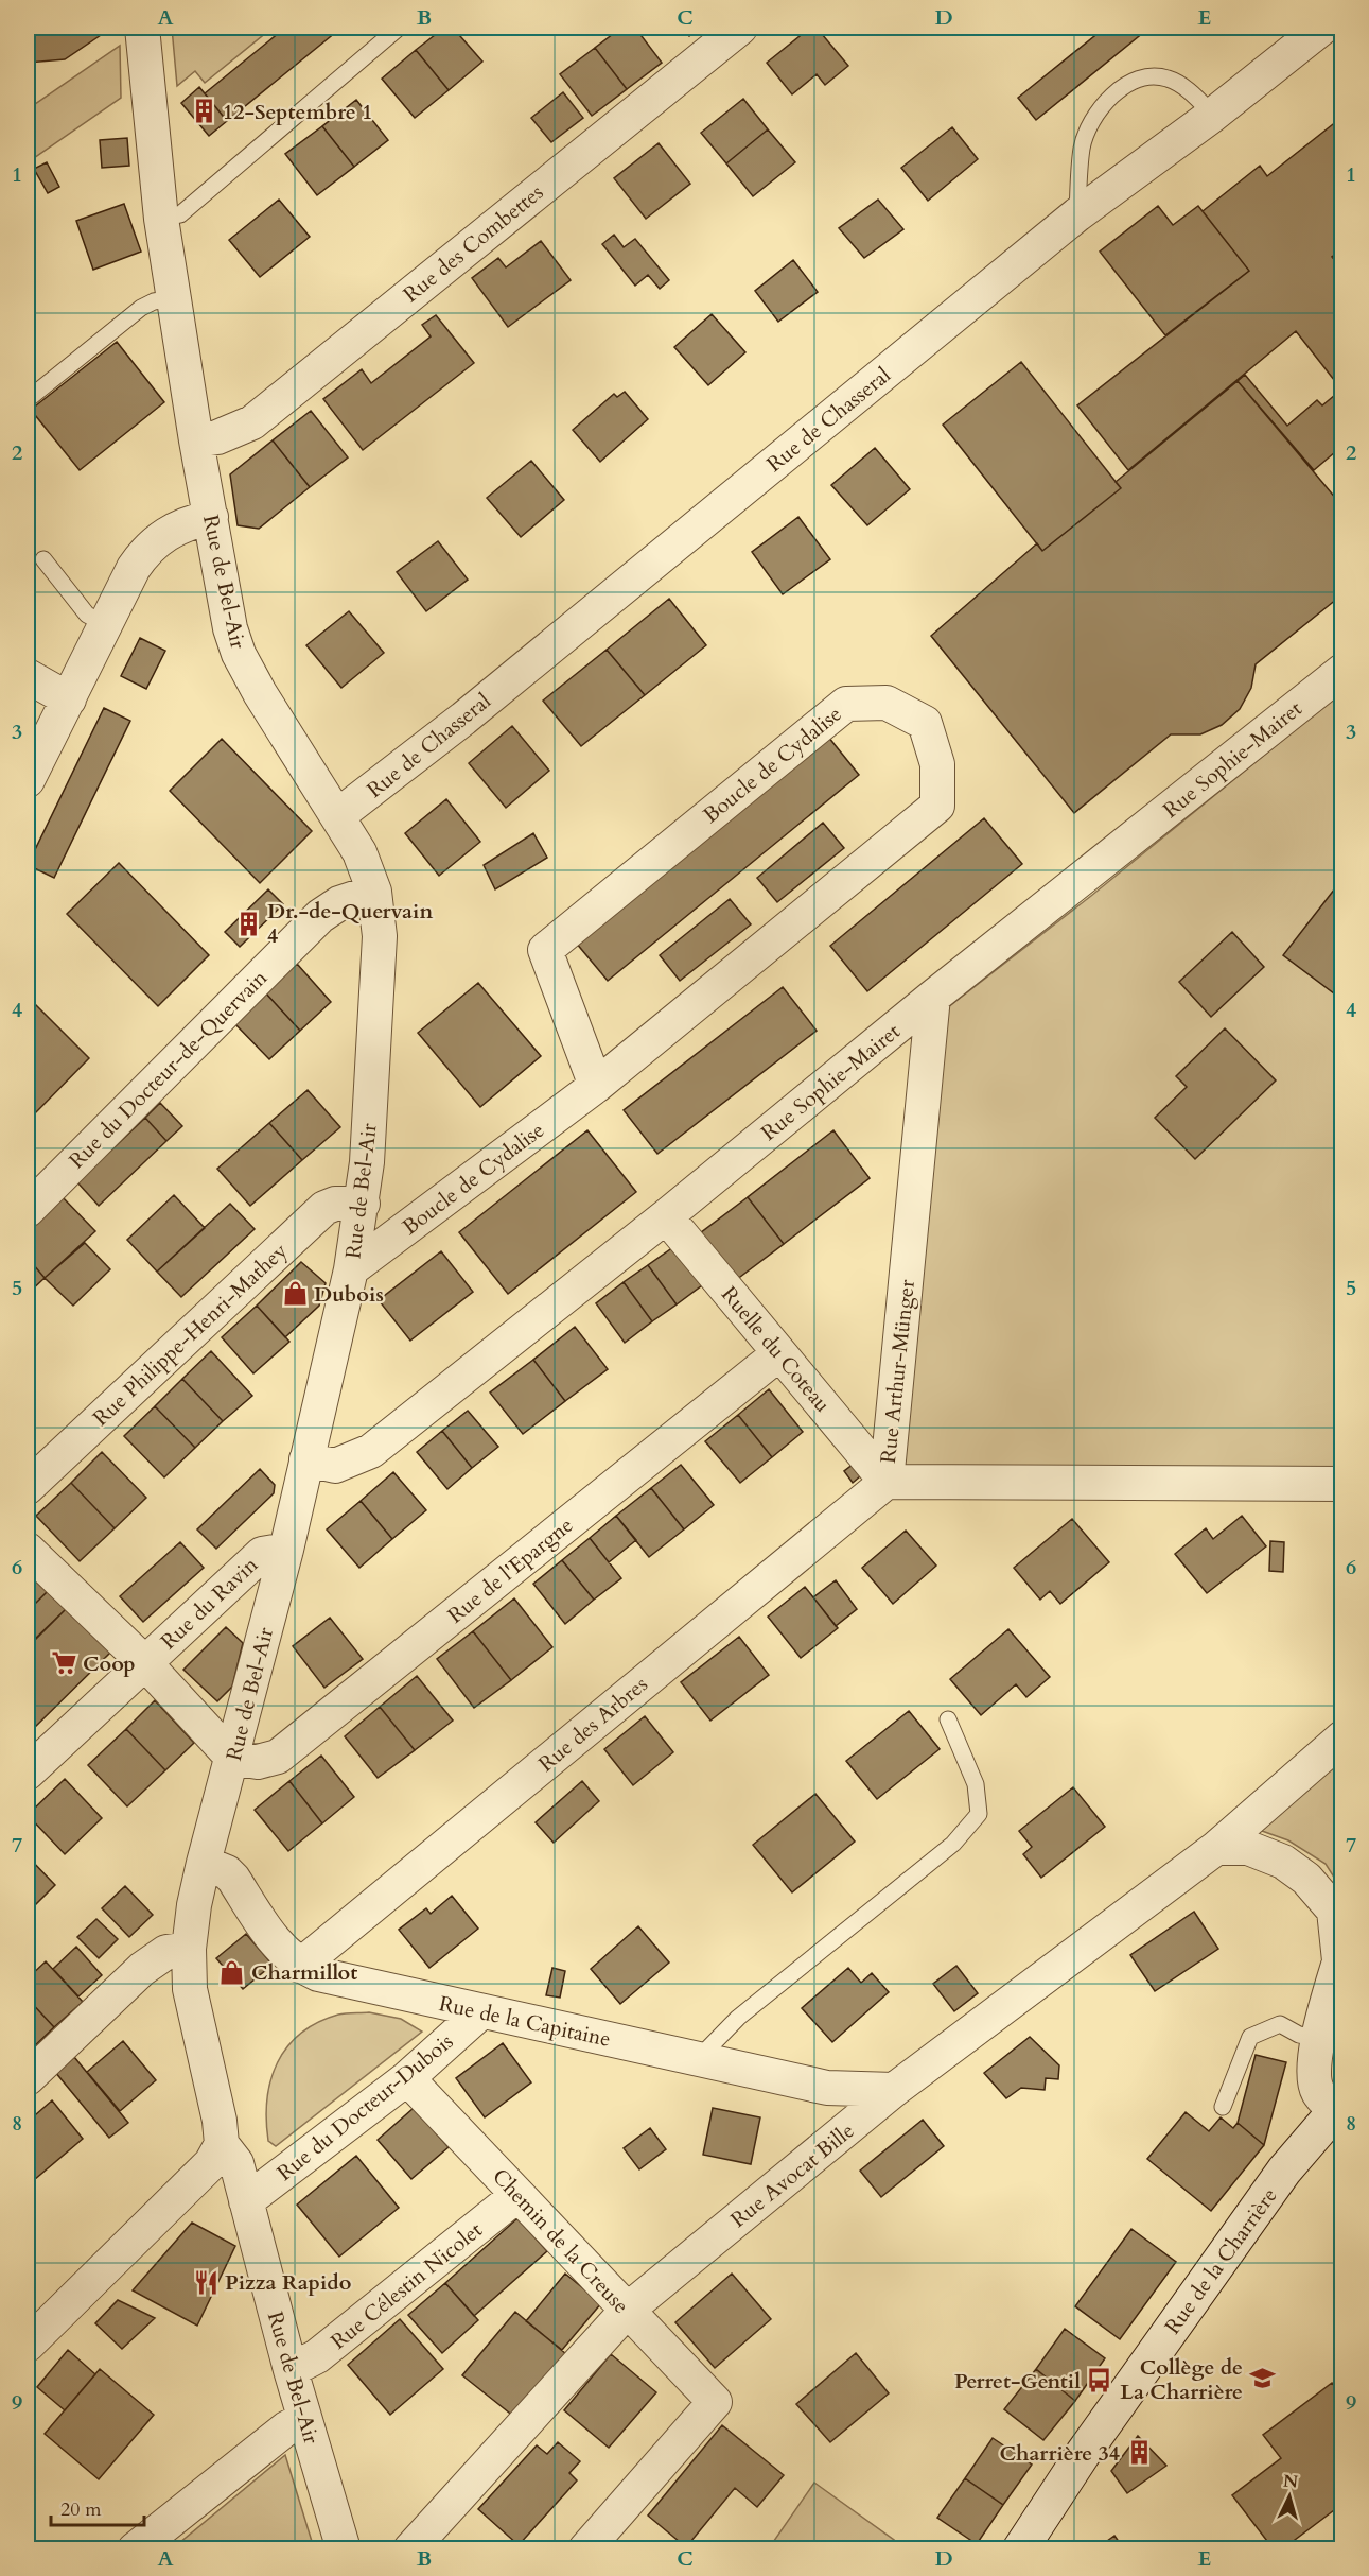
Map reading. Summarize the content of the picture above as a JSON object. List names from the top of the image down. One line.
{"streets":{"main road":["Rue de la Charrière"],"street":["Rue des Combettes","Rue de Chasseral","Rue de Bel-Air","Rue Sophie-Mairet","Boucle de Cydalise","Rue du Docteur-de-Quervain","Rue Philippe-Henri-Mathey","Ruelle du Coteau","Rue Arthur-Münger","Rue de l'Epargne","Rue du Ravin","Rue des Arbres","Rue de la Capitaine","Rue du Docteur-Dubois","Rue Avocat Bille","Chemin de la Creuse","Rue Célestin Nicolet"]},"crossings":[["Rue des Combettes","Rue de Bel-Air"],["Rue de Chasseral","Rue de Bel-Air"],["Rue de Bel-Air","Rue Sophie-Mairet"],["Rue de Bel-Air","Boucle de Cydalise"],["Rue de Bel-Air","Rue du Docteur-de-Quervain"],["Rue de Bel-Air","Rue Philippe-Henri-Mathey"],["Rue de Bel-Air","Rue de l'Epargne"],["Rue de Bel-Air","Rue du Ravin"],["Rue de Bel-Air","Rue de la Capitaine"],["Rue de Bel-Air","Rue du Docteur-Dubois"],["Rue de Bel-Air","Rue Célestin Nicolet"],["Rue Sophie-Mairet","Ruelle du Coteau"],["Rue Sophie-Mairet","Rue Arthur-Münger"],["Ruelle du Coteau","Rue Arthur-Münger"],["Ruelle du Coteau","Rue de l'Epargne"],["Ruelle du Coteau","Rue des Arbres"],["Rue Arthur-Münger","Rue des Arbres"],["Rue des Arbres","Rue de la Capitaine"],["Rue de la Capitaine","Rue du Docteur-Dubois"],["Rue de la Capitaine","Rue Avocat Bille"],["Rue du Docteur-Dubois","Chemin de la Creuse"],["Rue Avocat Bille","Chemin de la Creuse"],["Chemin de la Creuse","Rue Célestin Nicolet"]],"places":{"building":["12-Septembre 1","Dr.-de-Quervain 4","Charrière 34"],"shop":["Dubois","Charmillot"],"supermarket":["Coop"],"restaurant":["Pizza Rapido"],"school or university":["Collège de La Charrière"],"bus stop":["Perret-Gentil"]},"scale_bar":"20 m","north":"top","grid":{"columns":["A","B","C","D","E"],"rows":["1","2","3","4","5","6","7","8","9"]}}
